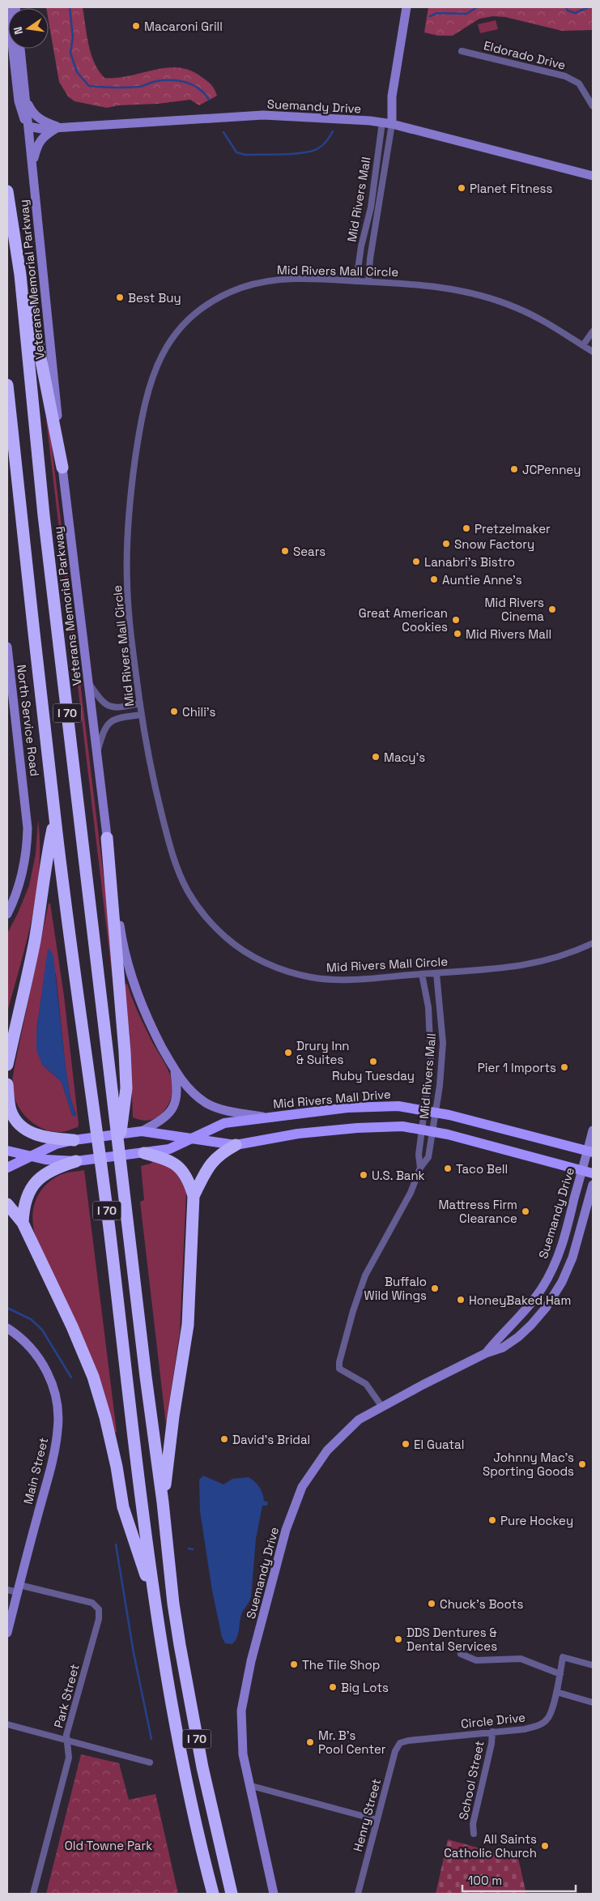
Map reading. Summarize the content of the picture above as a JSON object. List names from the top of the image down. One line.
{"streets":{"highway":["I 70"],"main road":["Mid Rivers Mall Drive"],"street":["Eldorado Drive","Suemandy Drive","Mid Rivers Mall","Mid Rivers Mall Circle","Veterans Memorial Parkway","North Service Road","Main Street","Park Street","Circle Drive","School Street","Henry Street"]},"crossings":[["Suemandy Drive","Mid Rivers Mall"],["Suemandy Drive","Veterans Memorial Parkway"],["Suemandy Drive","Mid Rivers Mall Drive"],["Mid Rivers Mall","Mid Rivers Mall Circle"],["Mid Rivers Mall","Mid Rivers Mall Drive"],["Veterans Memorial Parkway","Mid Rivers Mall Drive"],["Main Street","Park Street"],["Circle Drive","School Street"],["Circle Drive","Henry Street"]],"parks":["Old Towne Park"],"places":["Macaroni Grill","Planet Fitness","Best Buy","JCPenney","Pretzelmaker","Snow Factory","Sears","Lanabri's Bistro","Auntie Anne's","Mid Rivers Cinema","Great American Cookies","Mid Rivers Mall","Chili's","Macy's","Drury Inn & Suites","Ruby Tuesday","Pier 1 Imports","Taco Bell","U.S. Bank","Mattress Firm Clearance","Buffalo Wild Wings","HoneyBaked Ham","David's Bridal","El Guatal","Johnny Mac's Sporting Goods","Pure Hockey","Chuck's Boots","DDS Dentures & Dental Services","The Tile Shop","Big Lots","Mr. B's Pool Center","All Saints Catholic Church"],"scale_bar":"100 m","north":"left"}
